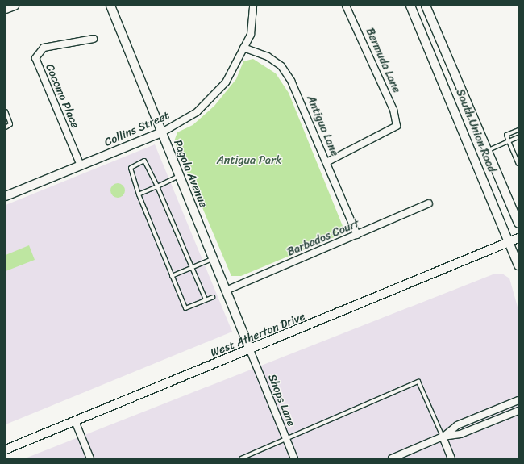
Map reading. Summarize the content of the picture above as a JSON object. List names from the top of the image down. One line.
{"streets":{"street":["Bermuda Lane","Cocomo Place","Antigua Lane","Collins Street","South Union Road","Pagola Avenue","Barbados Court","West Atherton Drive","Shops Lane"]},"crossings":[["Bermuda Lane","Antigua Lane"],["Cocomo Place","Collins Street"],["Antigua Lane","Collins Street"],["Antigua Lane","Barbados Court"],["Collins Street","Pagola Avenue"],["South Union Road","West Atherton Drive"],["Pagola Avenue","Barbados Court"],["Pagola Avenue","West Atherton Drive"],["Pagola Avenue","Shops Lane"],["West Atherton Drive","Shops Lane"]],"parks":["Antigua Park"]}
